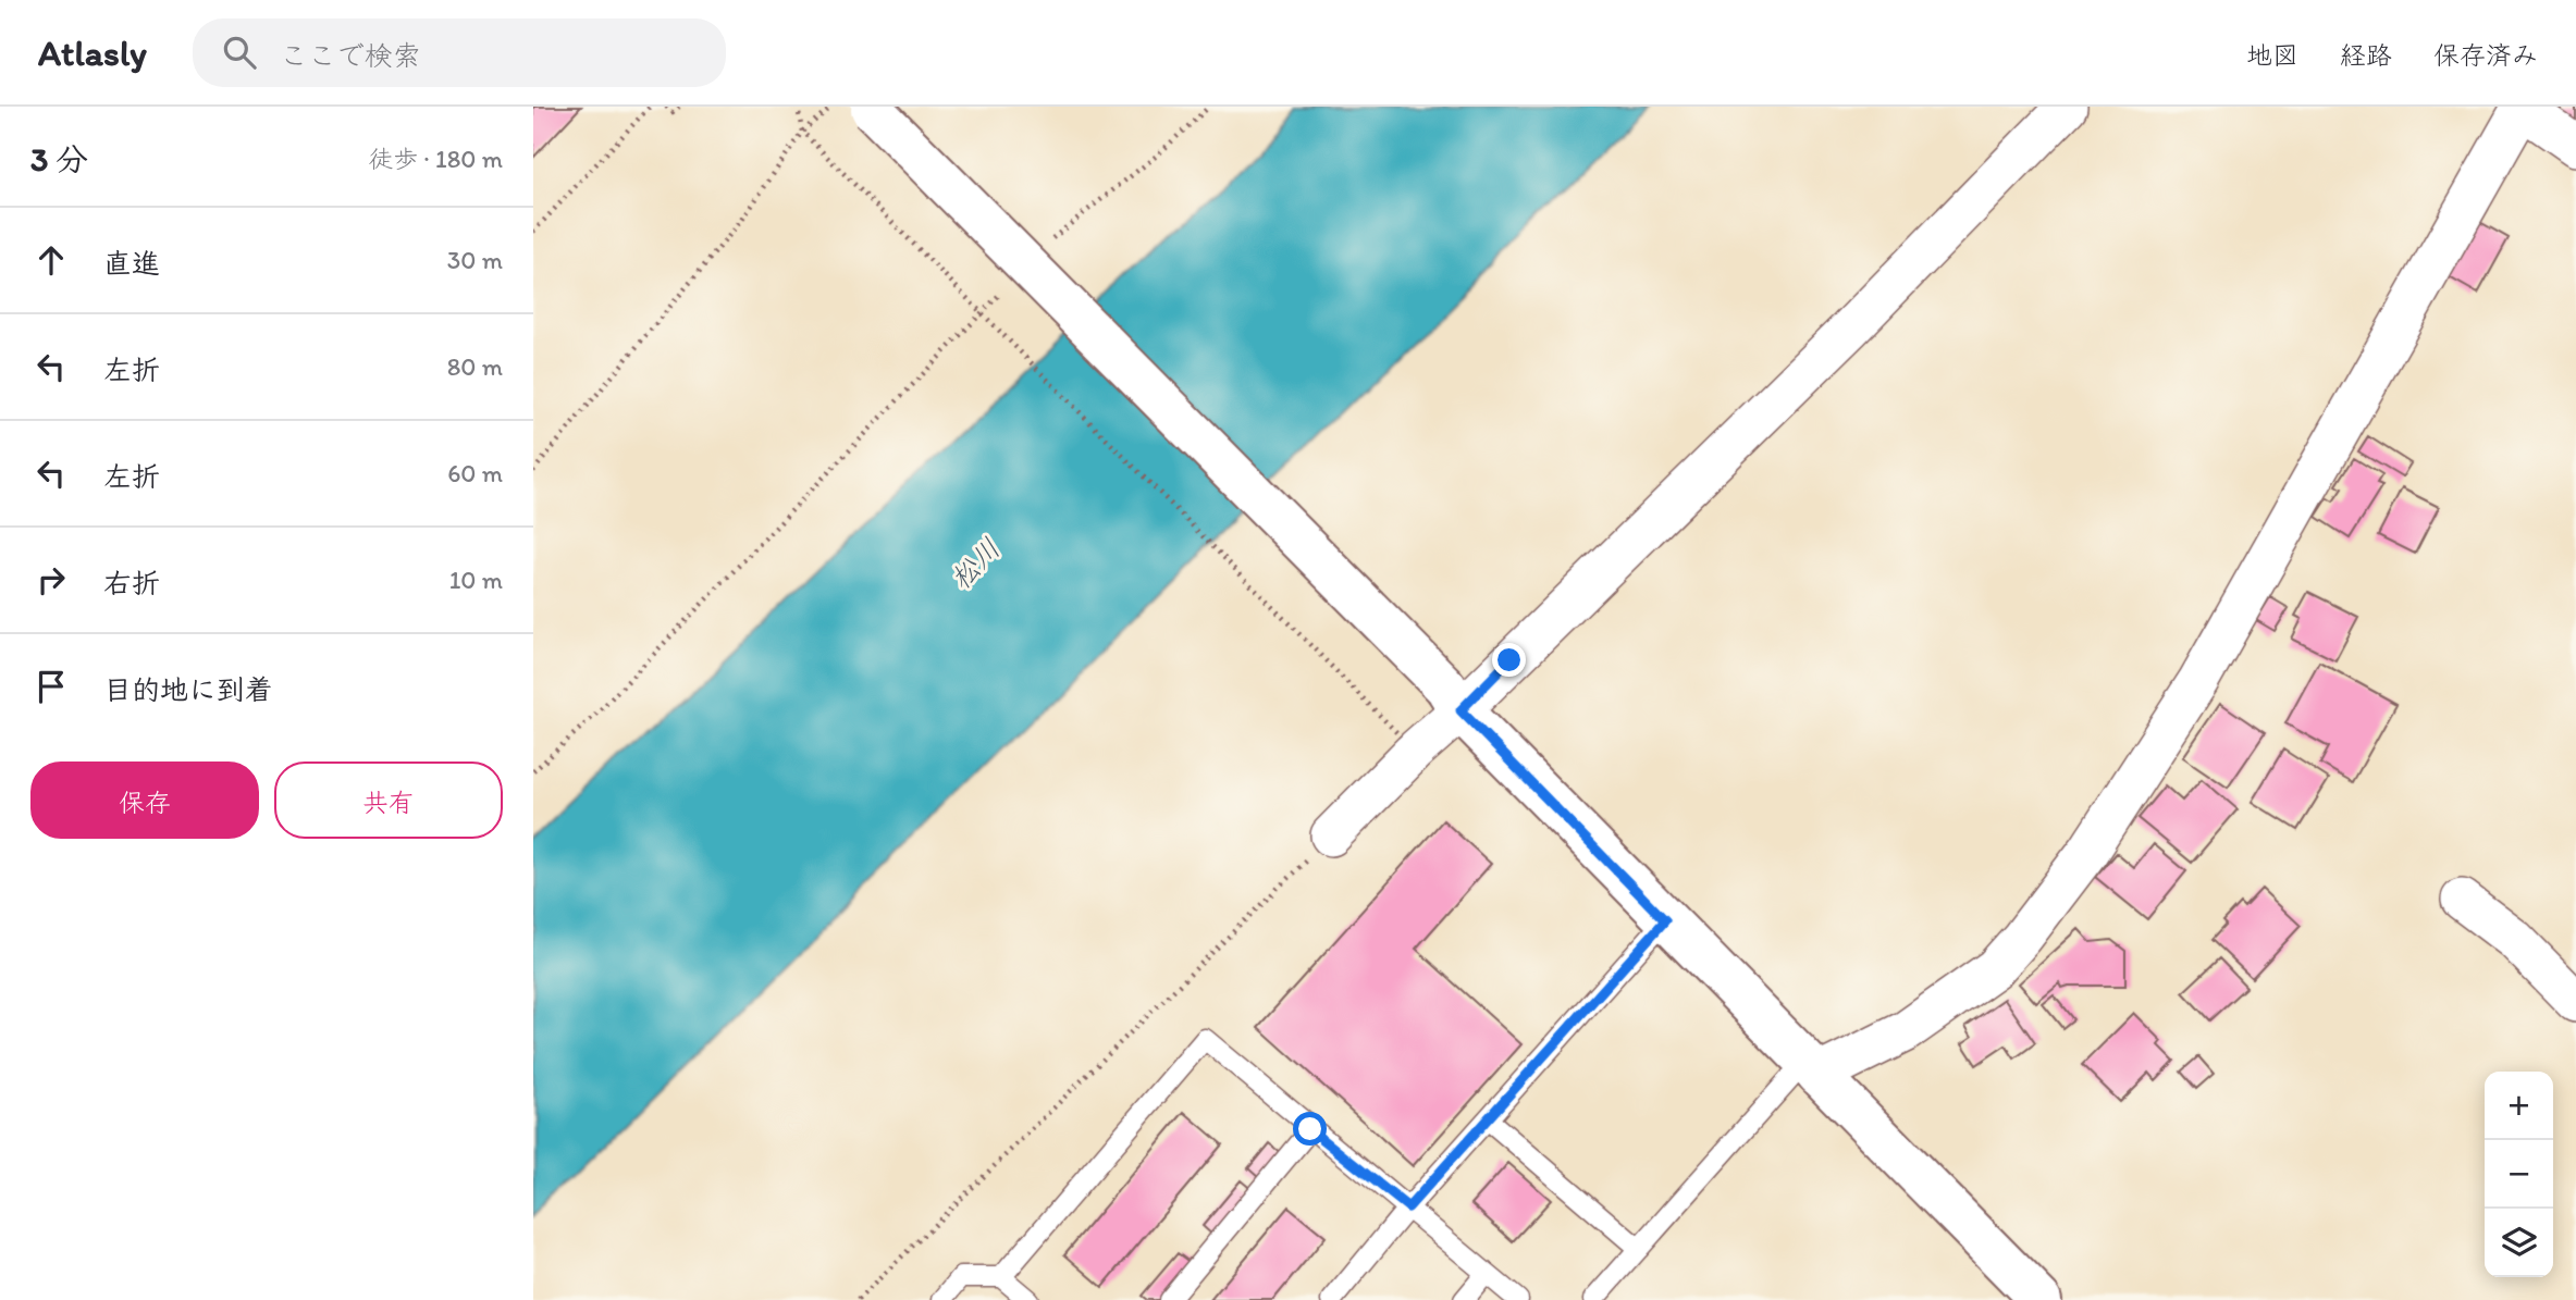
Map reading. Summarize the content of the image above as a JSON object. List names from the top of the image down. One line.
{"water":["松川"],"page":{"header":"Atlasly","search":"ここで検索","nav":["地図","経路","保存済み"],"heading":["3 分","徒歩 · 180 m"],"list":[["直進","30 m"],["左折","80 m"],["左折","60 m"],["右折","10 m"],"目的地に到着"],"buttons":["保存","共有"],"map_buttons":["+","−"]}}
